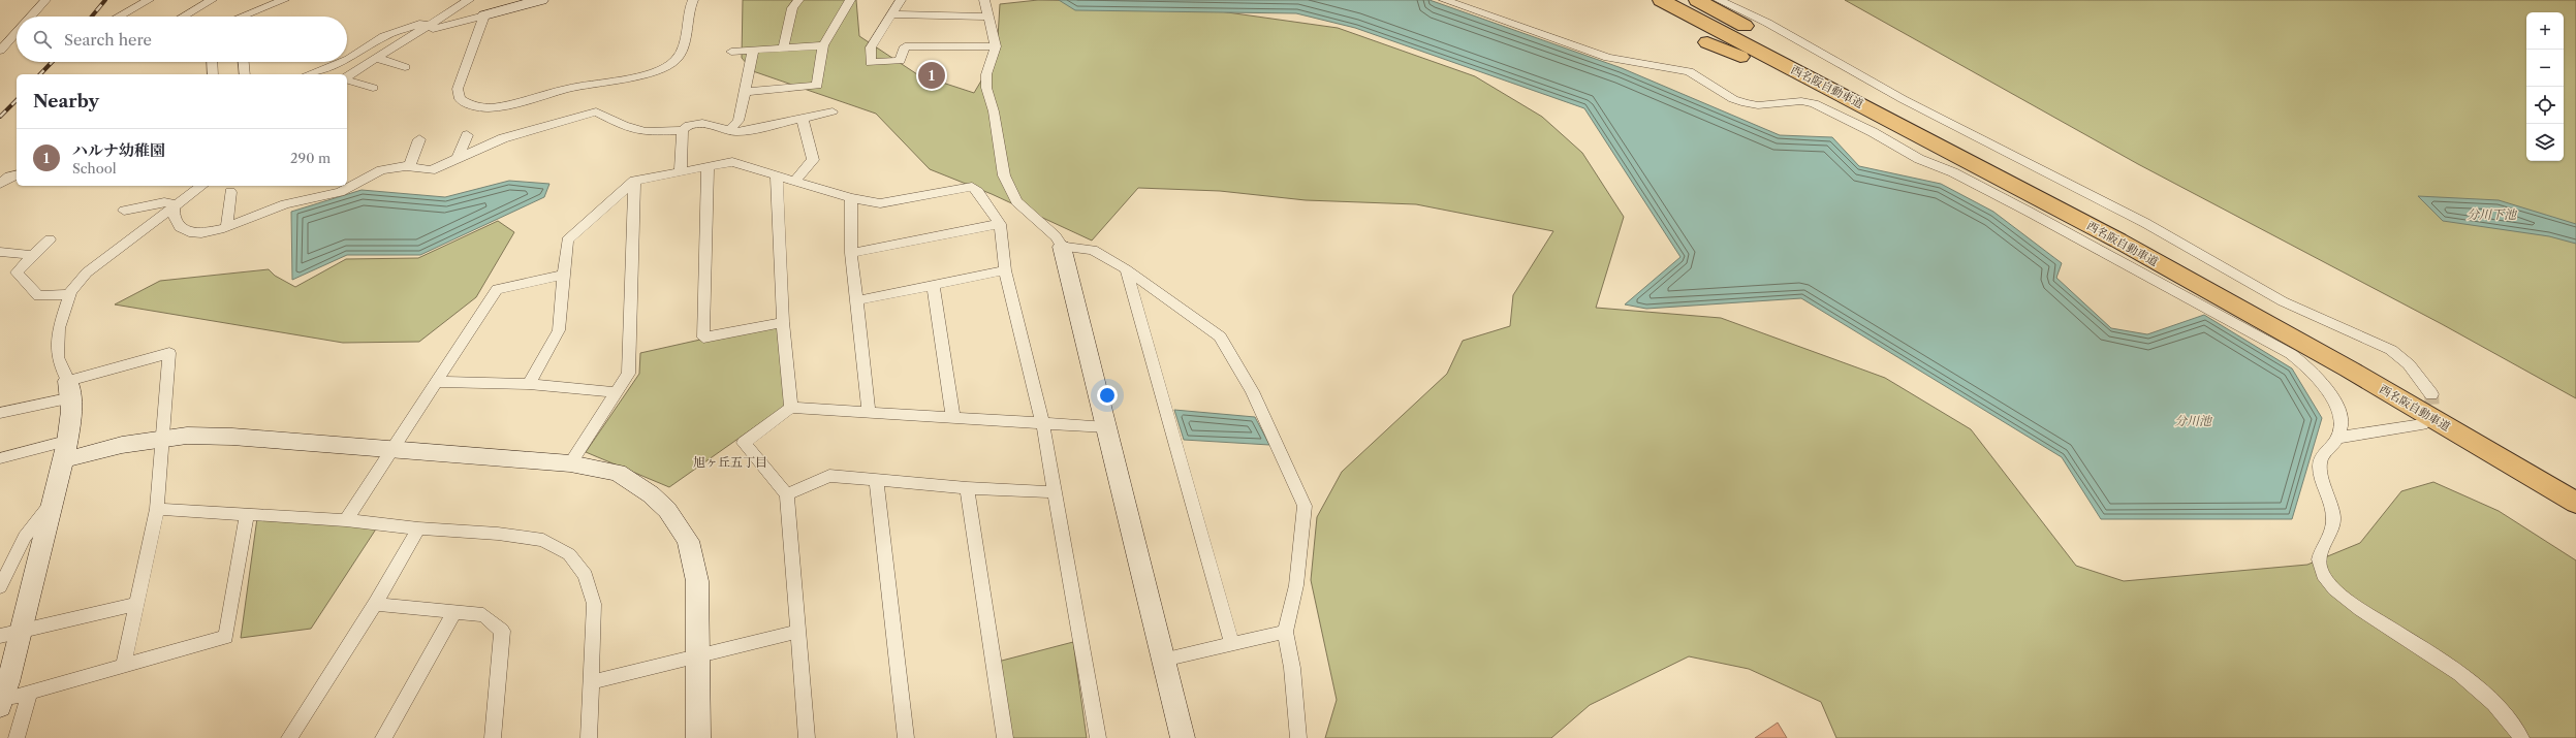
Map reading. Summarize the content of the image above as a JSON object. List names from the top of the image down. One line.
{"streets":{"highway":["西名阪自動車道"]},"districts":["旭ヶ丘五丁目"],"water":["分川下池","分川池"],"page":{"map_buttons":["+","−"],"search":"Search here","pins":"1","heading":"Nearby","list":[{"mark":"1","name":"ハルナ幼稚園","note":"School","value":"290 m"}]}}
